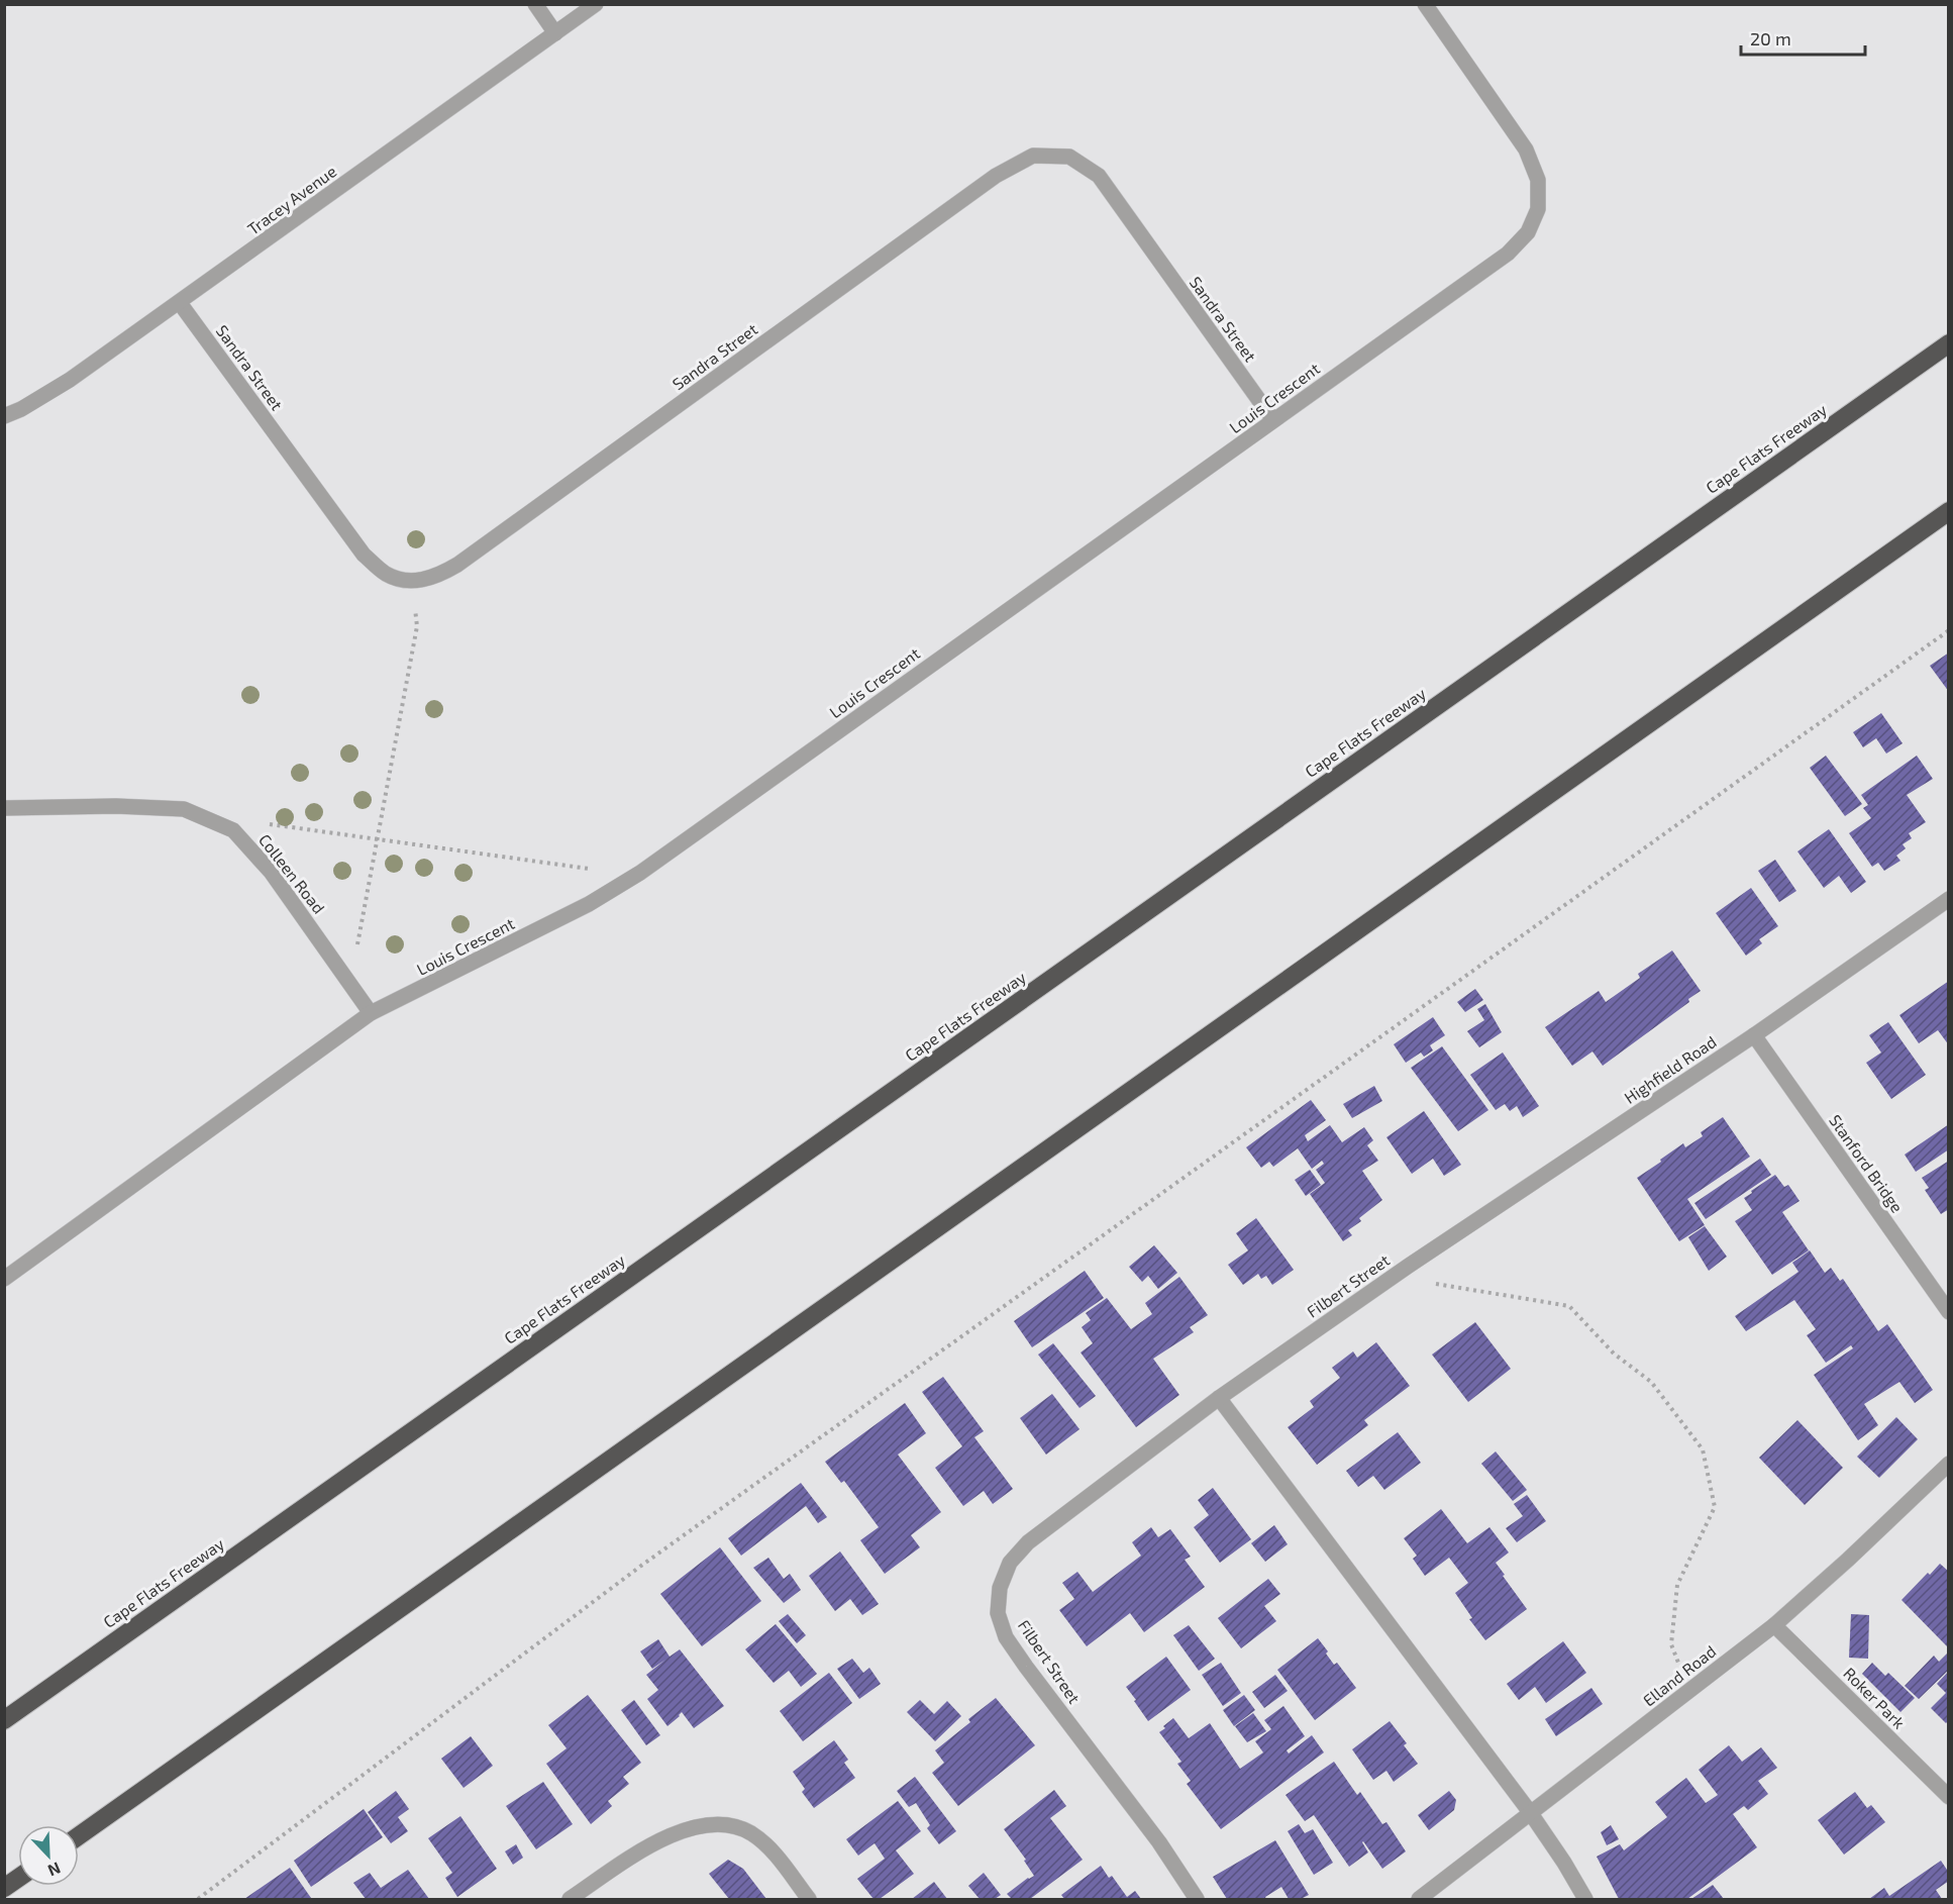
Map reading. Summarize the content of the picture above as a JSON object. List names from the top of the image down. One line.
{"streets":{"highway":["Cape Flats Freeway"],"street":["Tracey Avenue","Sandra Street","Louis Crescent","Colleen Road","Highfield Road","Stanford Bridge","Filbert Street","Elland Road","Roker Park"]},"crossings":[["Tracey Avenue","Sandra Street"],["Sandra Street","Louis Crescent"],["Louis Crescent","Colleen Road"],["Highfield Road","Stanford Bridge"],["Highfield Road","Filbert Street"],["Elland Road","Roker Park"]],"scale_bar":"20 m","north":"bottom right"}
